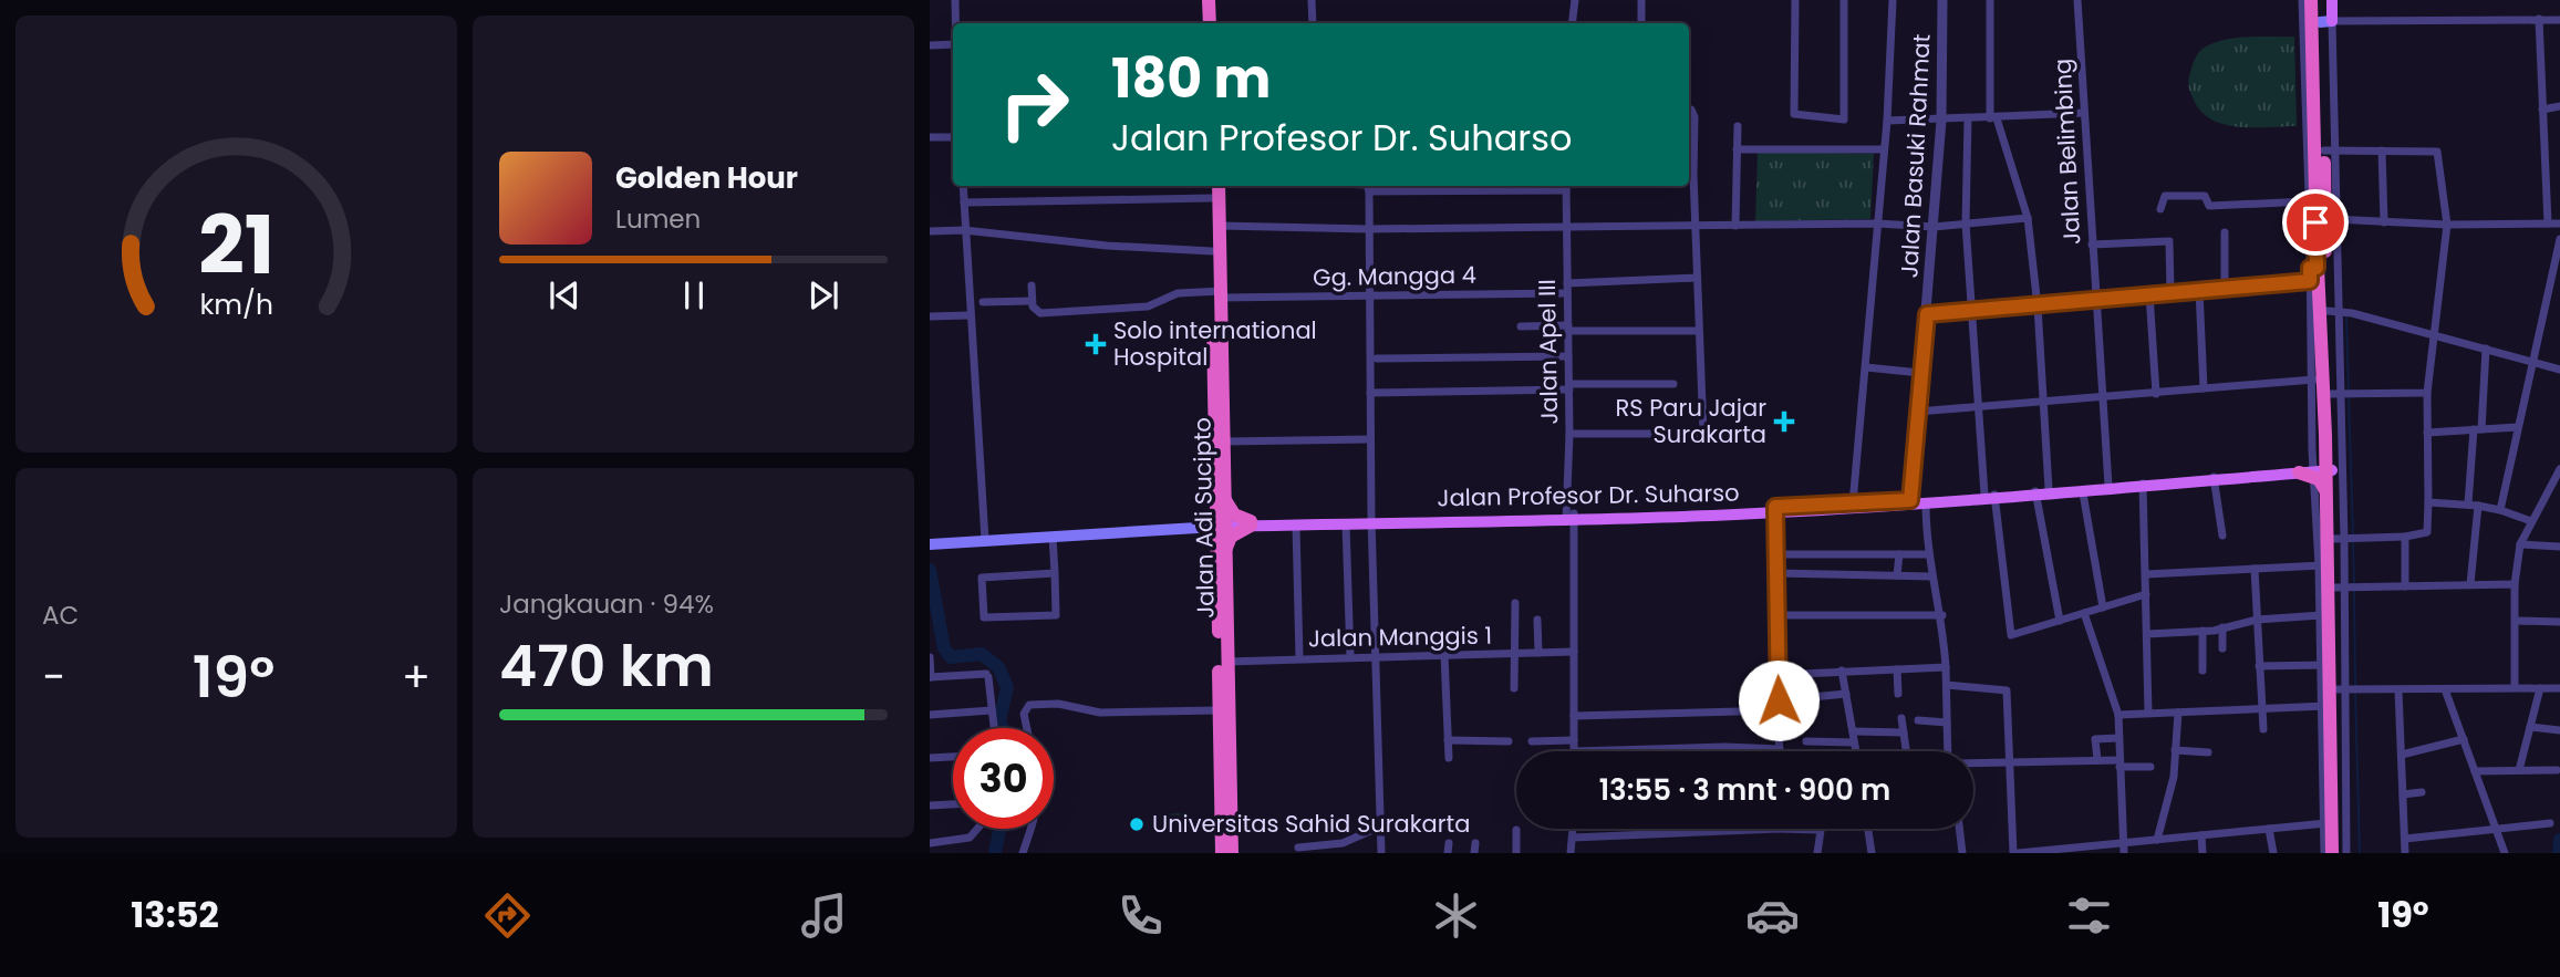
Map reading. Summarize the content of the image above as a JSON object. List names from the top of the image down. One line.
{"streets":{"highway":["Jalan Adi Sucipto"],"main road":["Jalan Profesor Dr. Suharso"],"street":["Jalan Belimbing","Jalan Basuki Rahmat","Gg. Mangga 4","Jalan Apel III","Jalan Manggis 1"]},"crossings":[["Jalan Belimbing","Jalan Profesor Dr. Suharso"],["Jalan Basuki Rahmat","Jalan Profesor Dr. Suharso"],["Gg. Mangga 4","Jalan Apel III"],["Gg. Mangga 4","Jalan Adi Sucipto"],["Jalan Apel III","Jalan Profesor Dr. Suharso"],["Jalan Apel III","Jalan Manggis 1"],["Jalan Profesor Dr. Suharso","Jalan Adi Sucipto"],["Jalan Adi Sucipto","Jalan Manggis 1"]],"places":{"health":["Solo international Hospital","RS Paru Jajar Surakarta"],"other":["Universitas Sahid Surakarta"]},"page":{"turn":["180 m","Jalan Profesor Dr. Suharso"],"song":["Golden Hour","Lumen"],"tile":["AC",["Jangkauan · 94%","470 km"]],"heat":["−","19°","+"],"limit":"30","trip":"13:55 · 3 mnt · 900 m","tabs":["13:52","19°"],"gauge":["21","km/h"]}}
